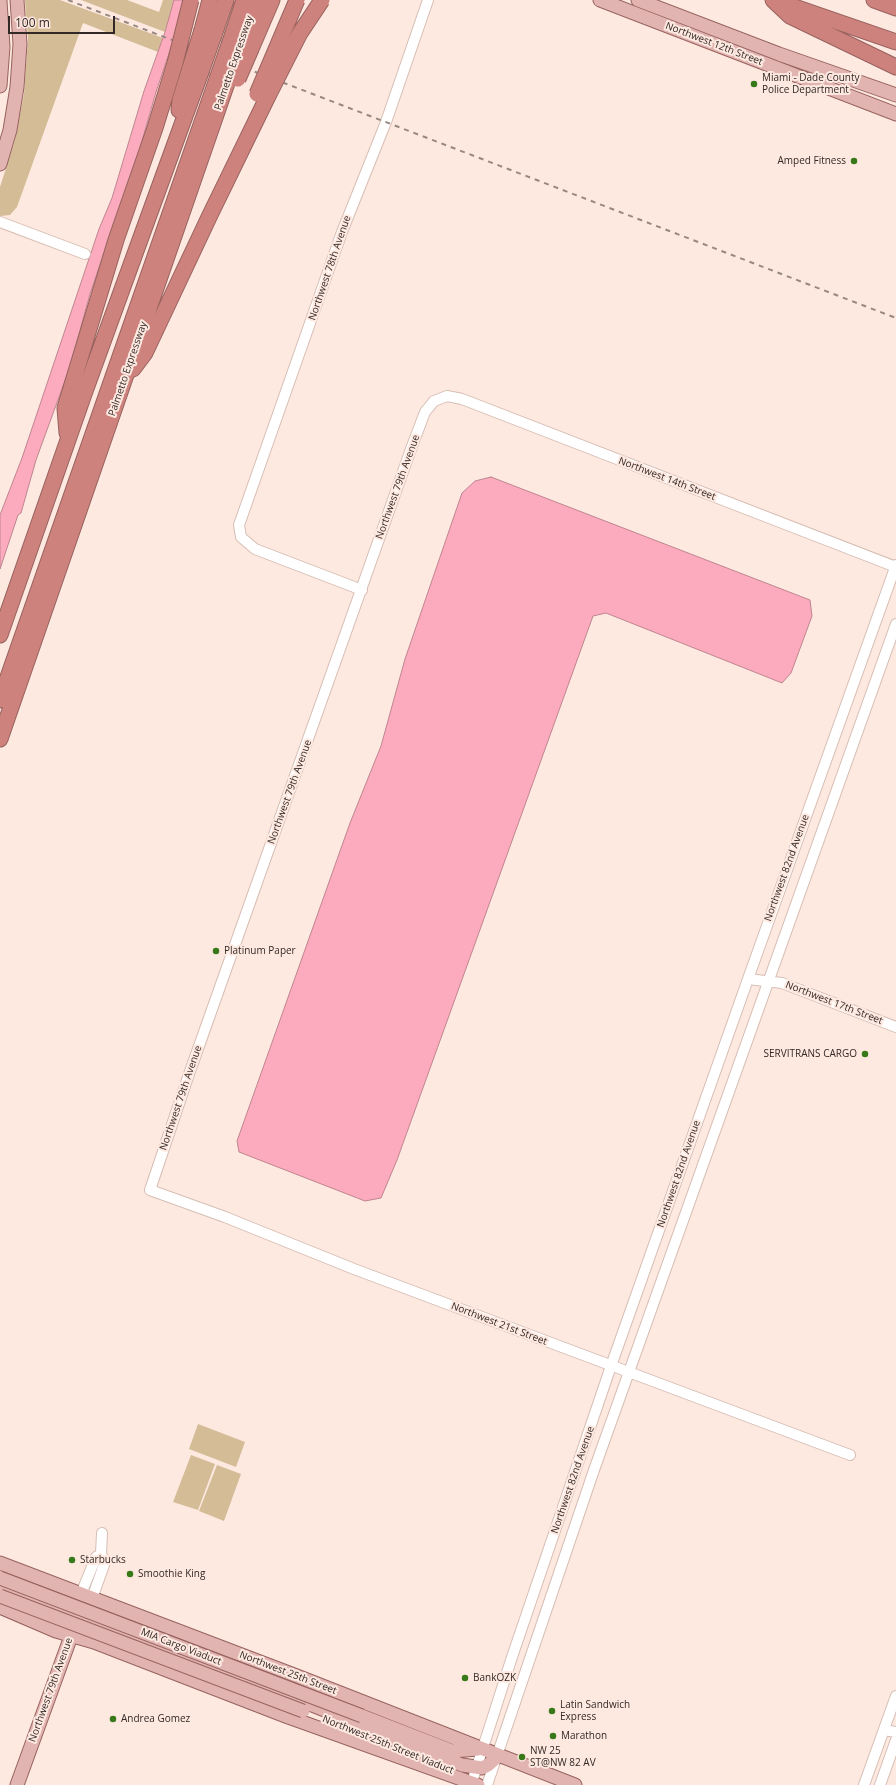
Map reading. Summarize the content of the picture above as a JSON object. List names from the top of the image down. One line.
{"streets":{"highway":["Palmetto Expressway"],"main road":["Northwest 12th Street","Northwest 79th Avenue","MIA Cargo Viaduct","Northwest 25th Street","Northwest 25th Street Viaduct"],"street":["Northwest 78th Avenue","Northwest 14th Street","Northwest 82nd Avenue","Northwest 17th Street","Northwest 21st Street"]},"crossings":[["Northwest 78th Avenue","Northwest 79th Avenue"],["Northwest 14th Street","Northwest 79th Avenue"],["Northwest 14th Street","Northwest 82nd Avenue"],["Northwest 79th Avenue","Northwest 21st Street"],["Northwest 79th Avenue","Northwest 25th Street"],["Northwest 82nd Avenue","Northwest 17th Street"],["Northwest 82nd Avenue","Northwest 21st Street"],["Northwest 82nd Avenue","Northwest 25th Street"],["Northwest 82nd Avenue","Northwest 25th Street Viaduct"],["MIA Cargo Viaduct","Northwest 25th Street Viaduct"],["Northwest 25th Street","Northwest 25th Street Viaduct"]],"places":["Miami - Dade County Police Department","Amped Fitness","Platinum Paper","SERVITRANS CARGO","Starbucks","Smoothie King","BankOZK","Latin Sandwich Express","Andrea Gomez","Marathon","NW 25 ST@NW 82 AV"],"scale_bar":"100 m"}
